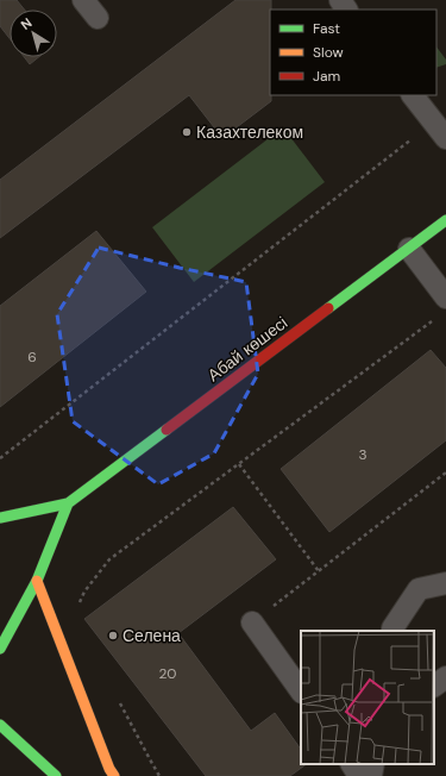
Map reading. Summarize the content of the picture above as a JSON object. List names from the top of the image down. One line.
{"streets":{"main road":["Абай көшесі"]},"places":["Казахтелеком","Селена"],"house_numbers":["6","3","20"],"legend":["Fast","Slow","Jam"],"north":"top left"}
